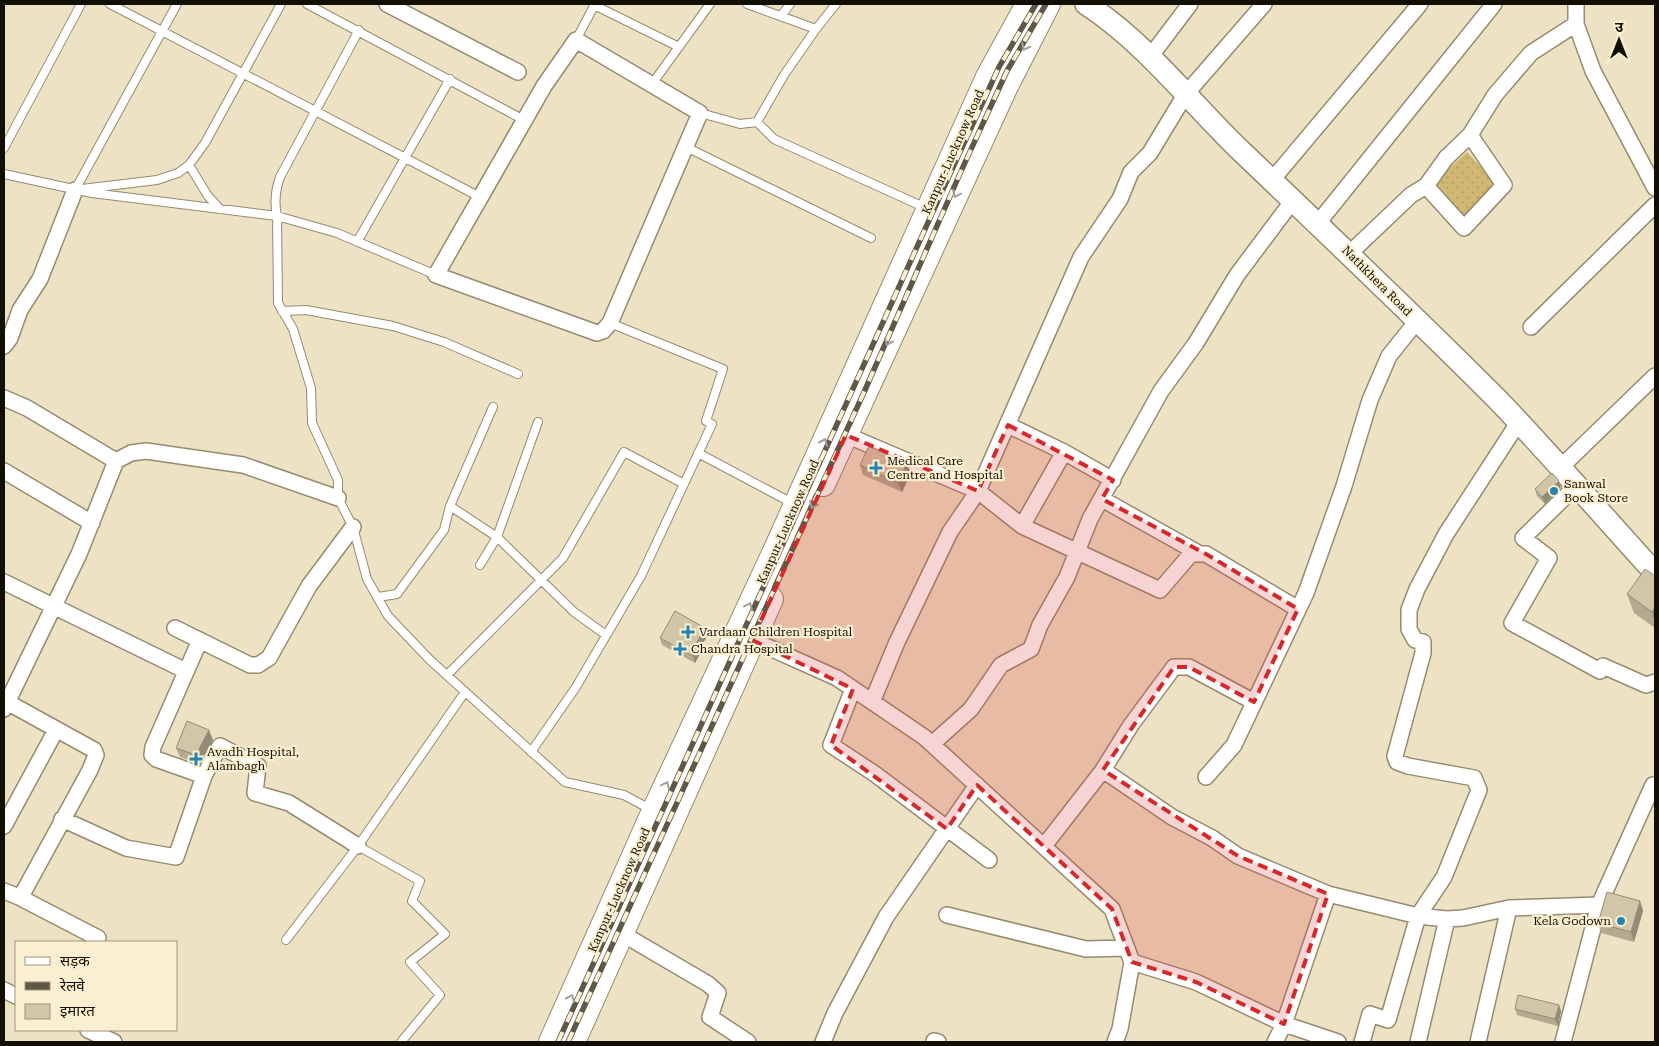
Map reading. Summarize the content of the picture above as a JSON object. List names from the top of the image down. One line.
{"streets":{"main road":["Kanpur-Lucknow Road"],"street":["Nathkhera Road"]},"places":{"health":["Medical Care Centre and Hospital","Vardaan Children Hospital","Chandra Hospital","Avadh Hospital, Alambagh"],"other":["Sanwal Book Store","Kela Godown"]},"legend":["सड़क","रेलवे","इमारत"],"north":"top"}
